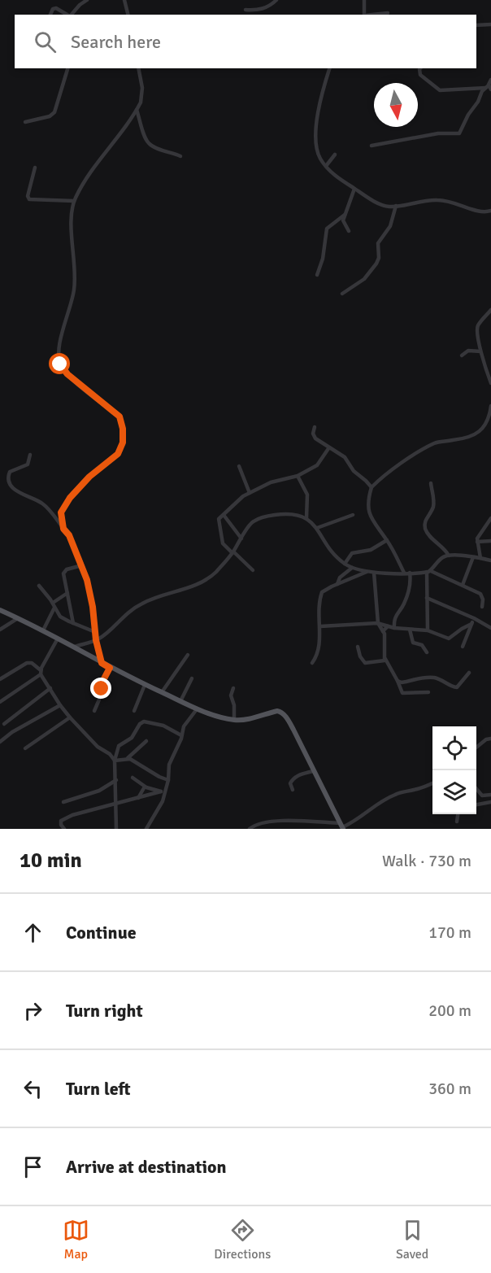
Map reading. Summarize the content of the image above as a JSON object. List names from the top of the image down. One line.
{"north":"bottom","page":{"search":"Search here","heading":["10 min","Walk · 730 m"],"list":[["Continue","170 m"],["Turn right","200 m"],["Turn left","360 m"],"Arrive at destination"],"nav":["Map","Directions","Saved"]}}
